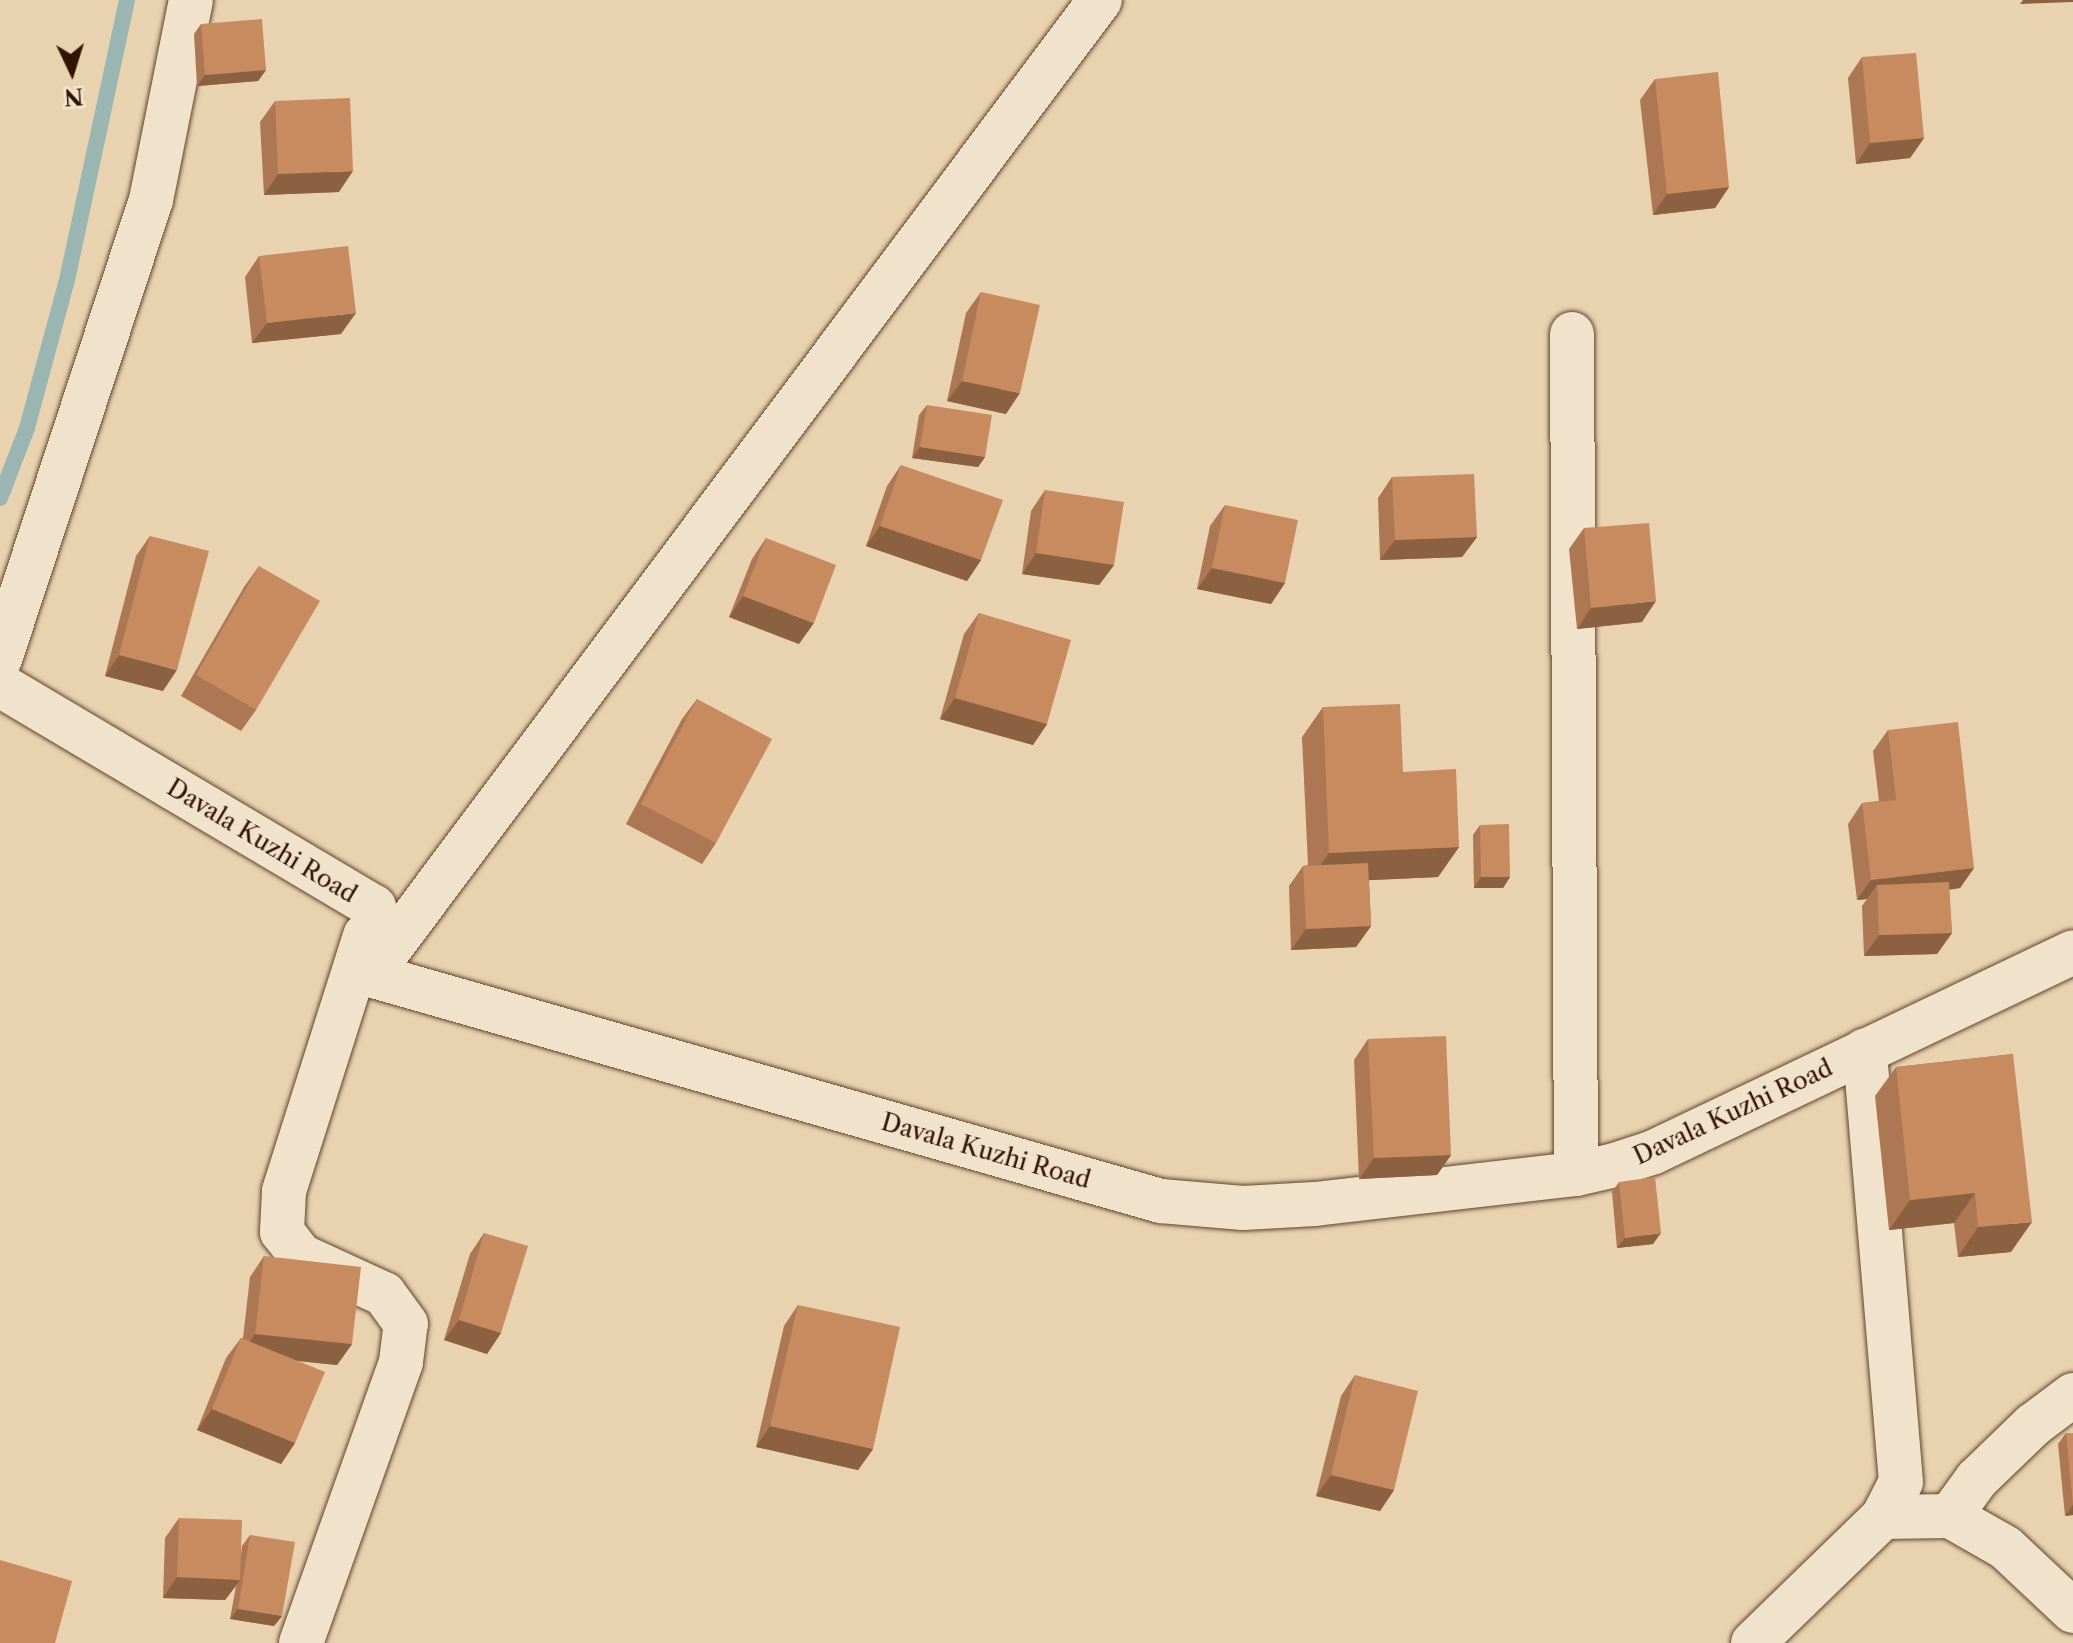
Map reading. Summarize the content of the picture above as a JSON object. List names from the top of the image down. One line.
{"streets":{"street":["Davala Kuzhi Road"]},"north":"bottom"}
